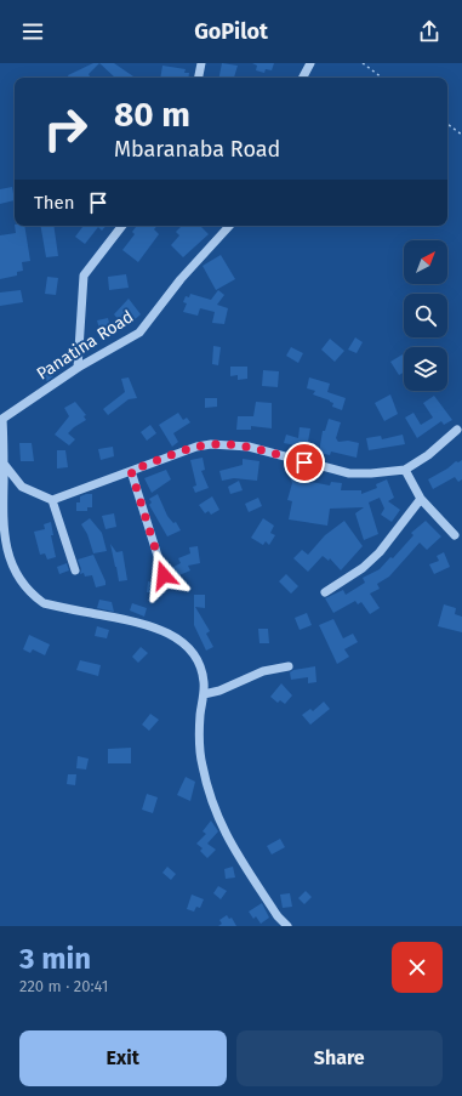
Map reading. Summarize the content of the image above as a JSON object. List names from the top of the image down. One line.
{"streets":{"street":["Panatina Road"]},"north":"top right","page":{"header":"GoPilot","turn":["80 m","Mbaranaba Road"],"then":"Then","heading":["3 min","220 m · 20:41"],"buttons":["Exit","Share"]}}
